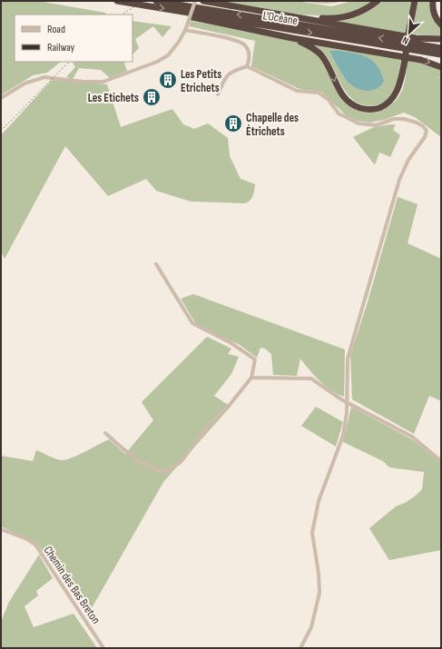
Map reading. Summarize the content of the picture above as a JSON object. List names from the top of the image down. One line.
{"streets":{"highway":["L’Océane"],"street":["Chemin des Bas Breton"]},"places":{"building":["Les Petits Etrichets","Les Etichets","Chapelle des Étrichets"]},"legend":["Road","Railway"],"north":"bottom left"}
